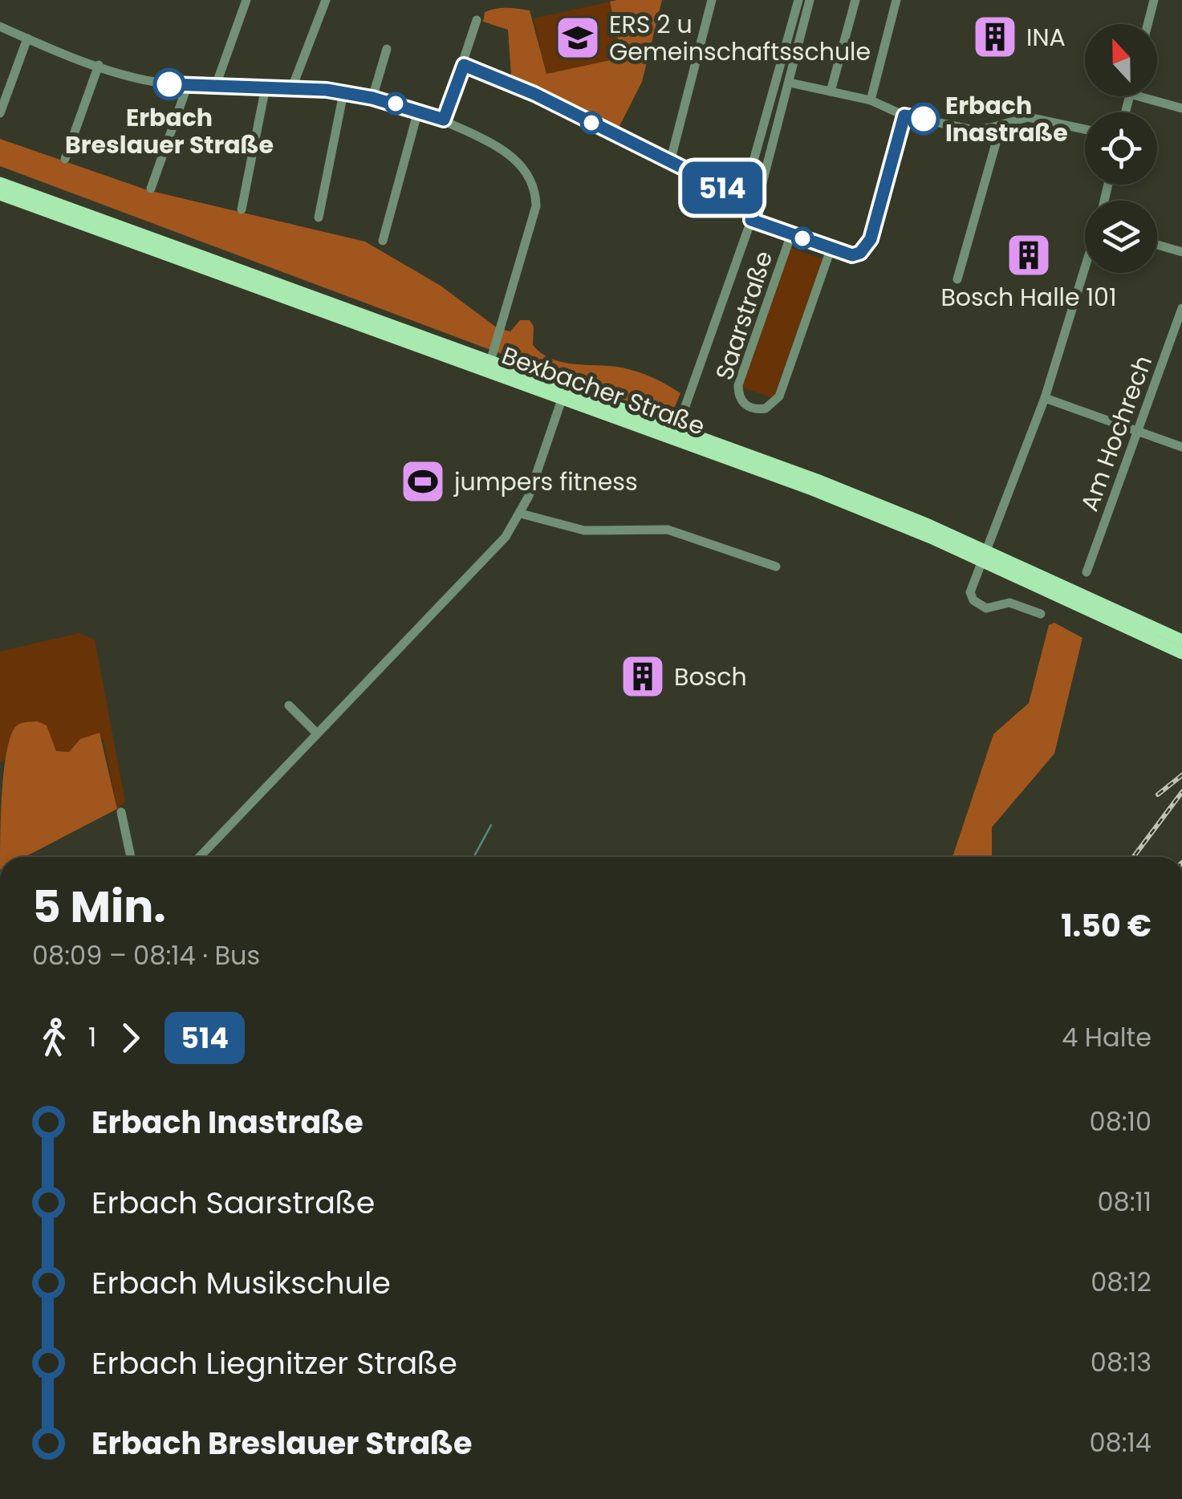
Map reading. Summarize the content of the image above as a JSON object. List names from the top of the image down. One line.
{"streets":{"main road":["Bexbacher Straße"],"street":["Saarstraße","Am Hochrech"]},"places":{"building":["INA","Bosch Halle 101","Bosch"],"school or university":["ERS 2 u Gemeinschaftsschule"],"other":["Erbach Breslauer Straße","Erbach Inastraße"],"sports":["jumpers fitness"]},"lines":["bus line 514"],"north":"top","page":{"on_map":"514","heading":["5 Min.","08:09 – 08:14 · Bus","1.50 €"],"legs":["1","514","4 Halte"],"list":[{"name":"Erbach Inastraße","value":"08:10"},{"name":"Erbach Saarstraße","value":"08:11"},{"name":"Erbach Musikschule","value":"08:12"},{"name":"Erbach Liegnitzer Straße","value":"08:13"},{"name":"Erbach Breslauer Straße","value":"08:14"}]}}
